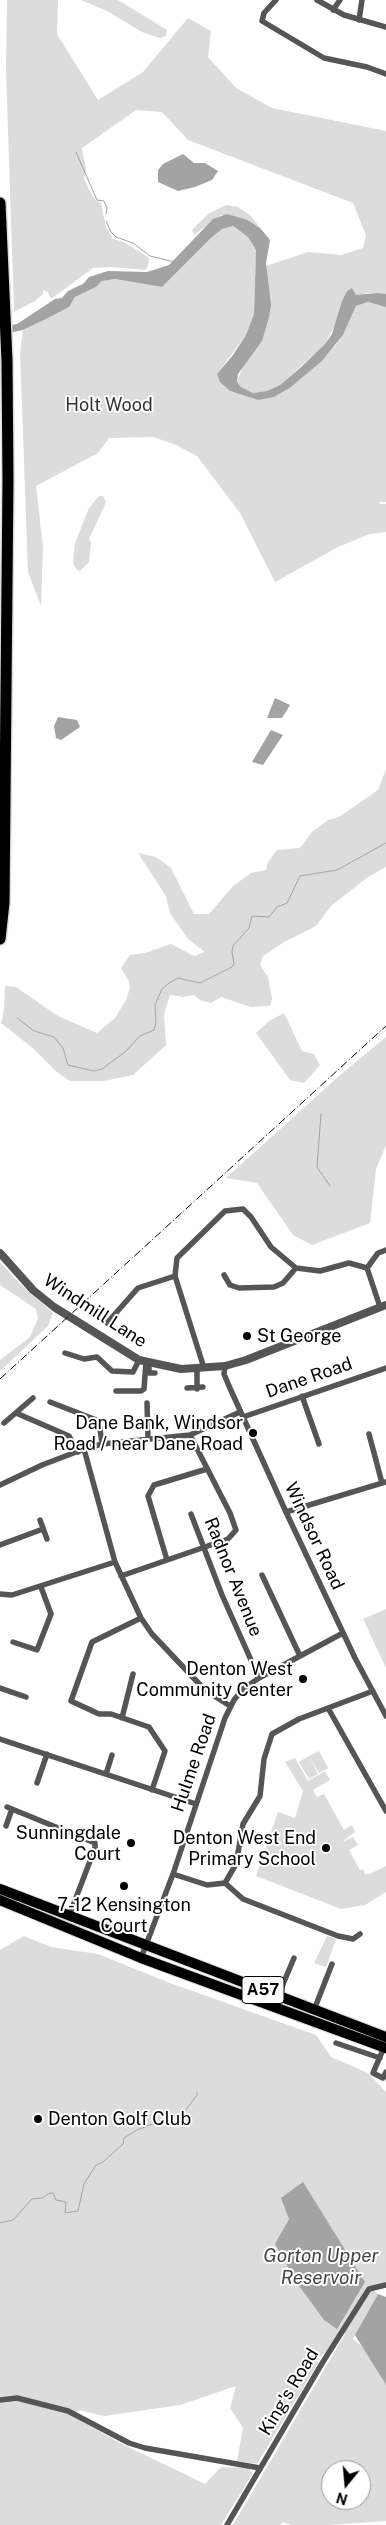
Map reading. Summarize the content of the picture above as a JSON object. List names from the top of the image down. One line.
{"streets":{"highway":["A57"],"street":["Windmill Lane","Dane Road","Windsor Road","Radnor Avenue","Hulme Road","King's Road"]},"crossings":[["Windmill Lane","Windsor Road"],["Dane Road","Windsor Road"],["Windsor Road","Hulme Road"],["Radnor Avenue","Hulme Road"],["Hulme Road","A57"]],"water":["Gorton Upper Reservoir"],"parks":["Holt Wood"],"places":["St George","Dane Bank, Windsor Road / near Dane Road","Denton West Community Center","Sunningdale Court","Denton West End Primary School","7-12 Kensington Court","Denton Golf Club"],"north":"bottom"}
